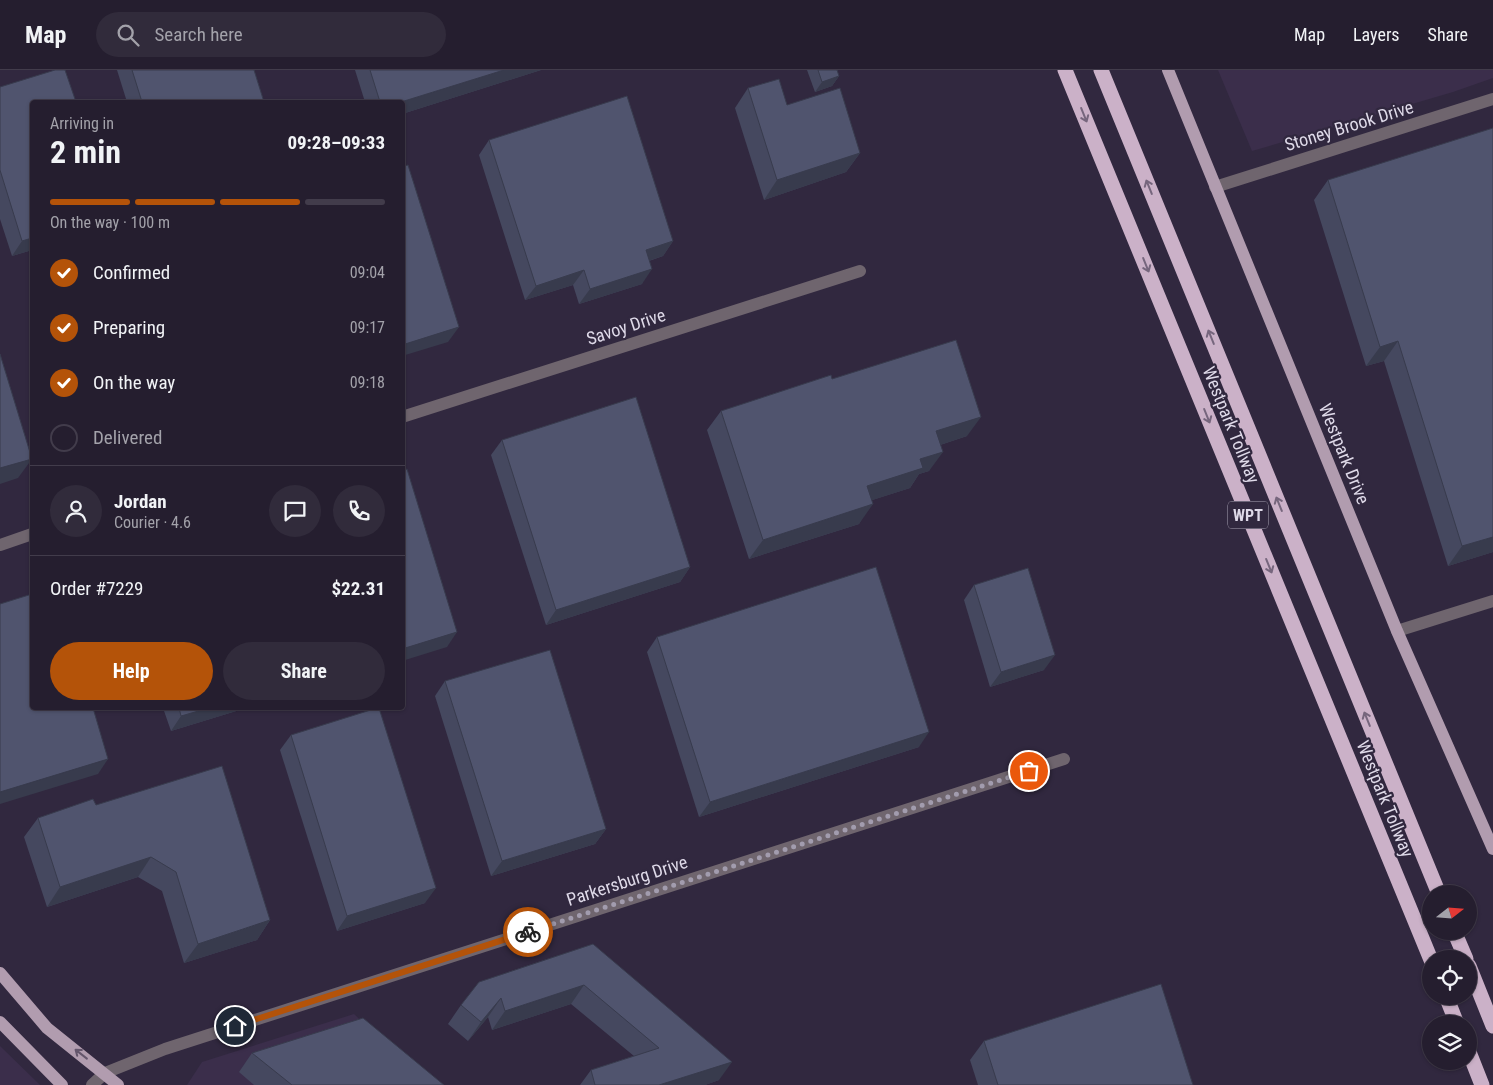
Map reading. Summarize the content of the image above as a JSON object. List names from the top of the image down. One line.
{"streets":{"highway":["Westpark Tollway","WPT"],"main road":["Westpark Drive"],"street":["Stoney Brook Drive","Savoy Drive","Parkersburg Drive"]},"crossings":[["Stoney Brook Drive","Westpark Drive"]],"north":"right","page":{"header":"Map","search":"Search here","nav":["Map","Layers","Share"],"heading":["2 min","Arriving in","09:28–09:33"],"panel":["Jordan","Courier · 4.6","Order #7229","$22.31"],"bar":"On the way · 100 m","list":[["Confirmed","09:04"],["Preparing","09:17"],["On the way","09:18"],"Delivered"],"buttons":["Help","Share"]}}
